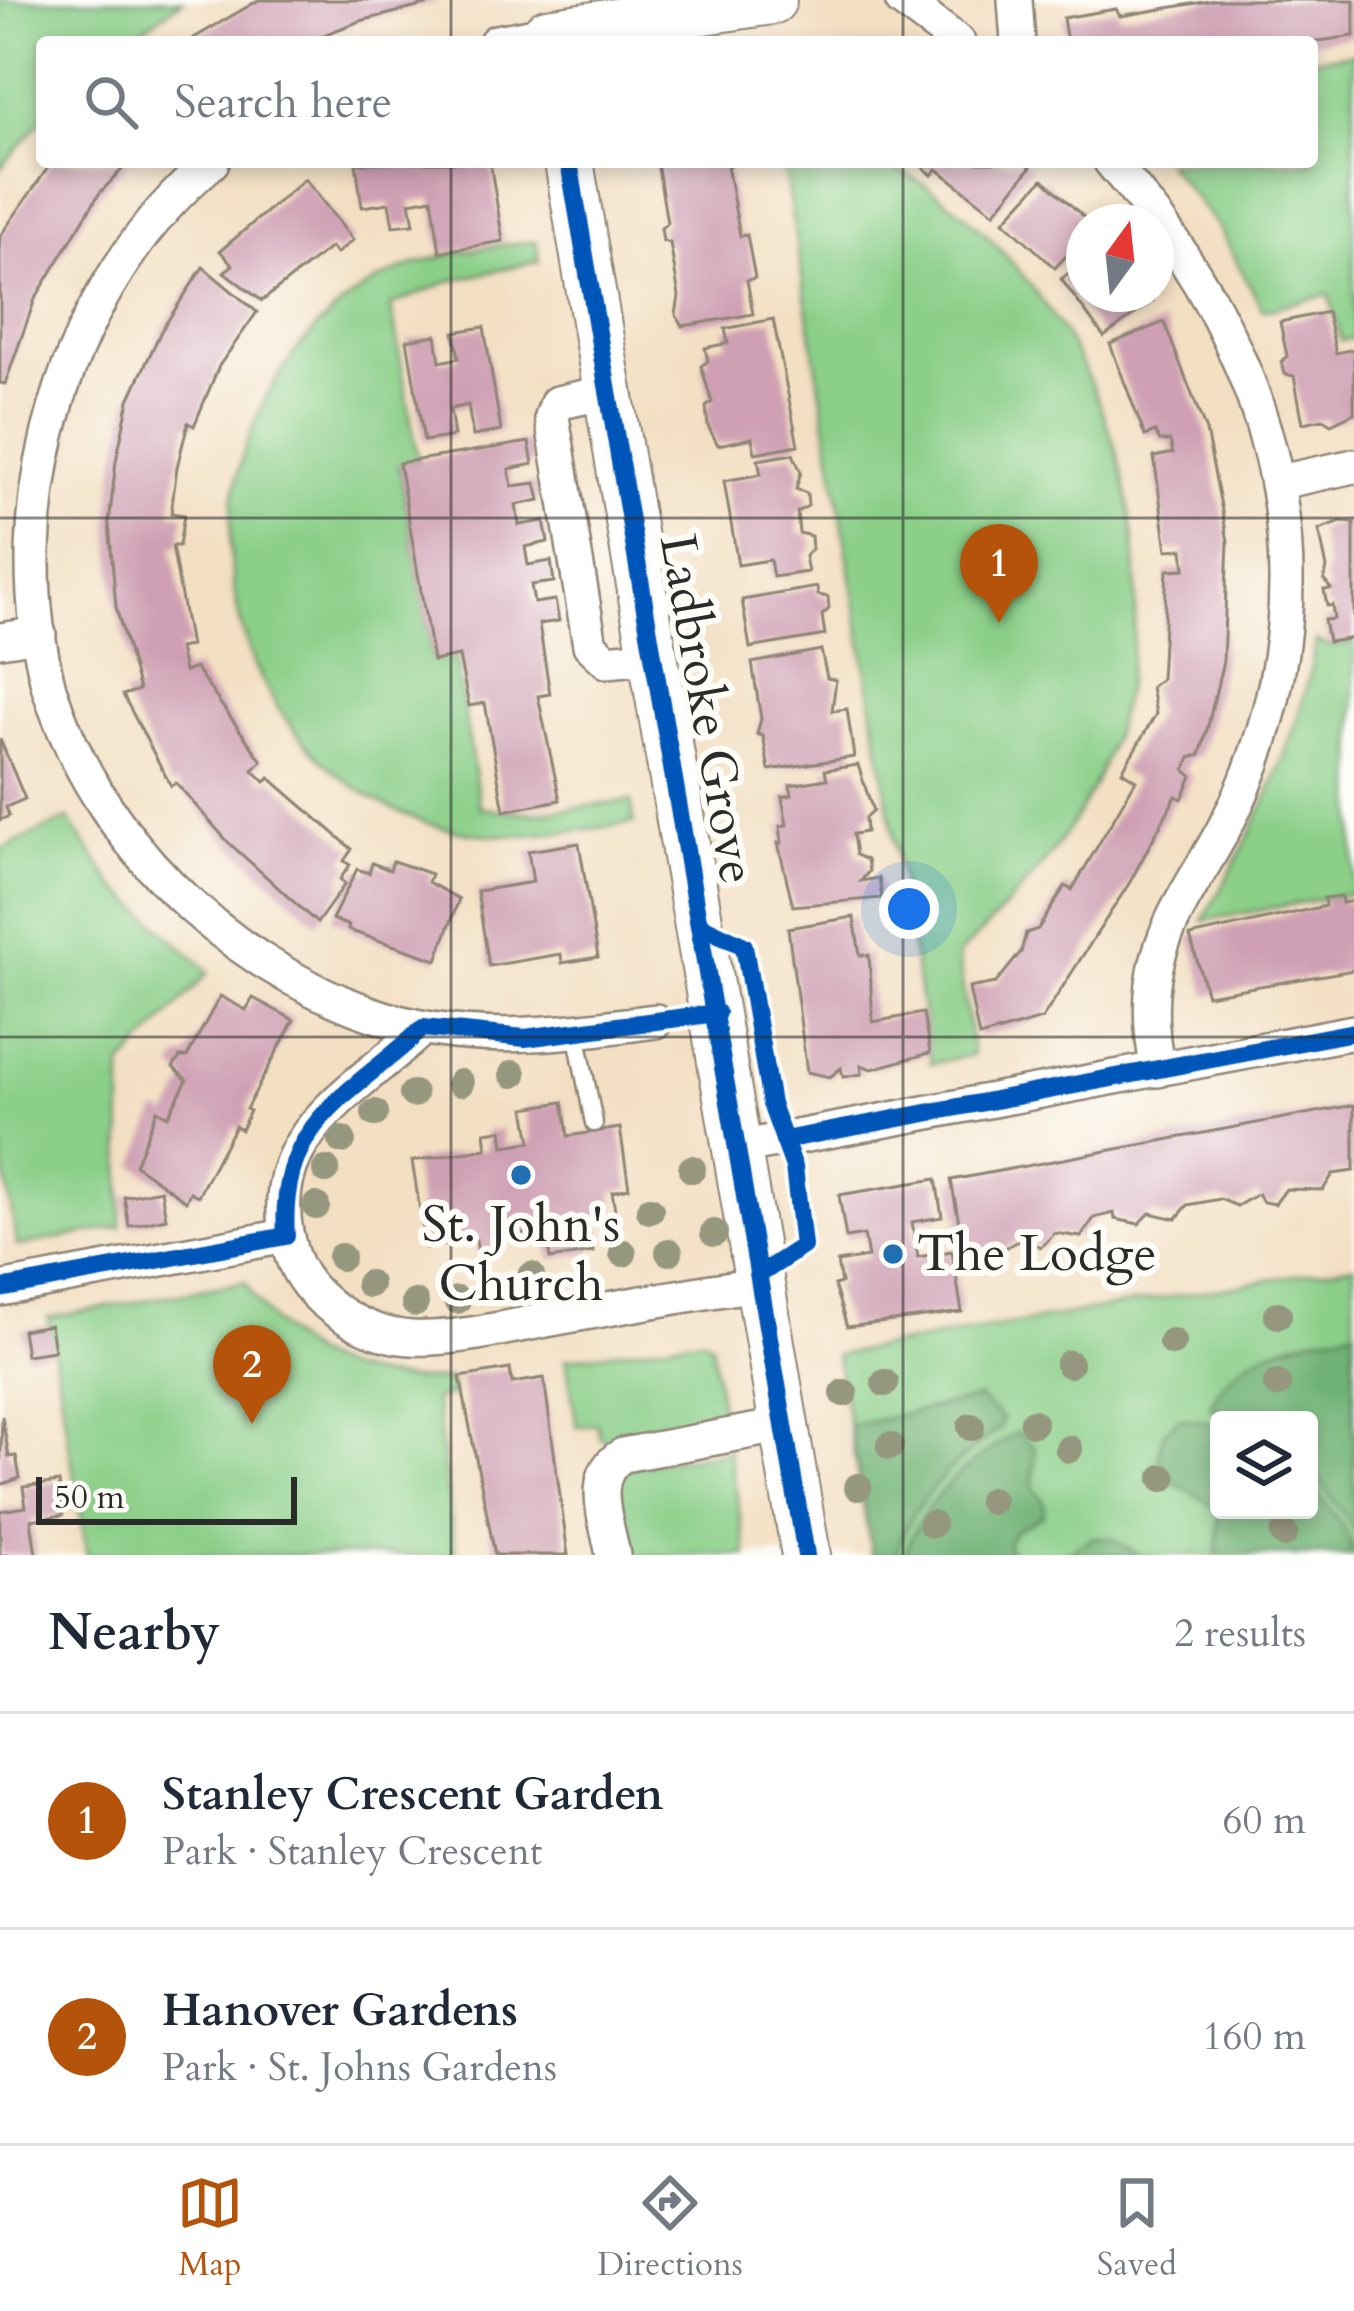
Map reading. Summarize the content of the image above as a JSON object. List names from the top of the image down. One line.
{"streets":{"main road":["Ladbroke Grove"]},"places":["St. John's Church","The Lodge"],"scale_bar":"50 m","north":"top","page":{"search":"Search here","pins":["1","2"],"scale":"50 m","heading":["Nearby","2 results"],"list":[{"mark":"1","name":"Stanley Crescent Garden","note":"Park · Stanley Crescent","value":"60 m"},{"mark":"2","name":"Hanover Gardens","note":"Park · St. Johns Gardens","value":"160 m"}],"nav":["Map","Directions","Saved"]}}
